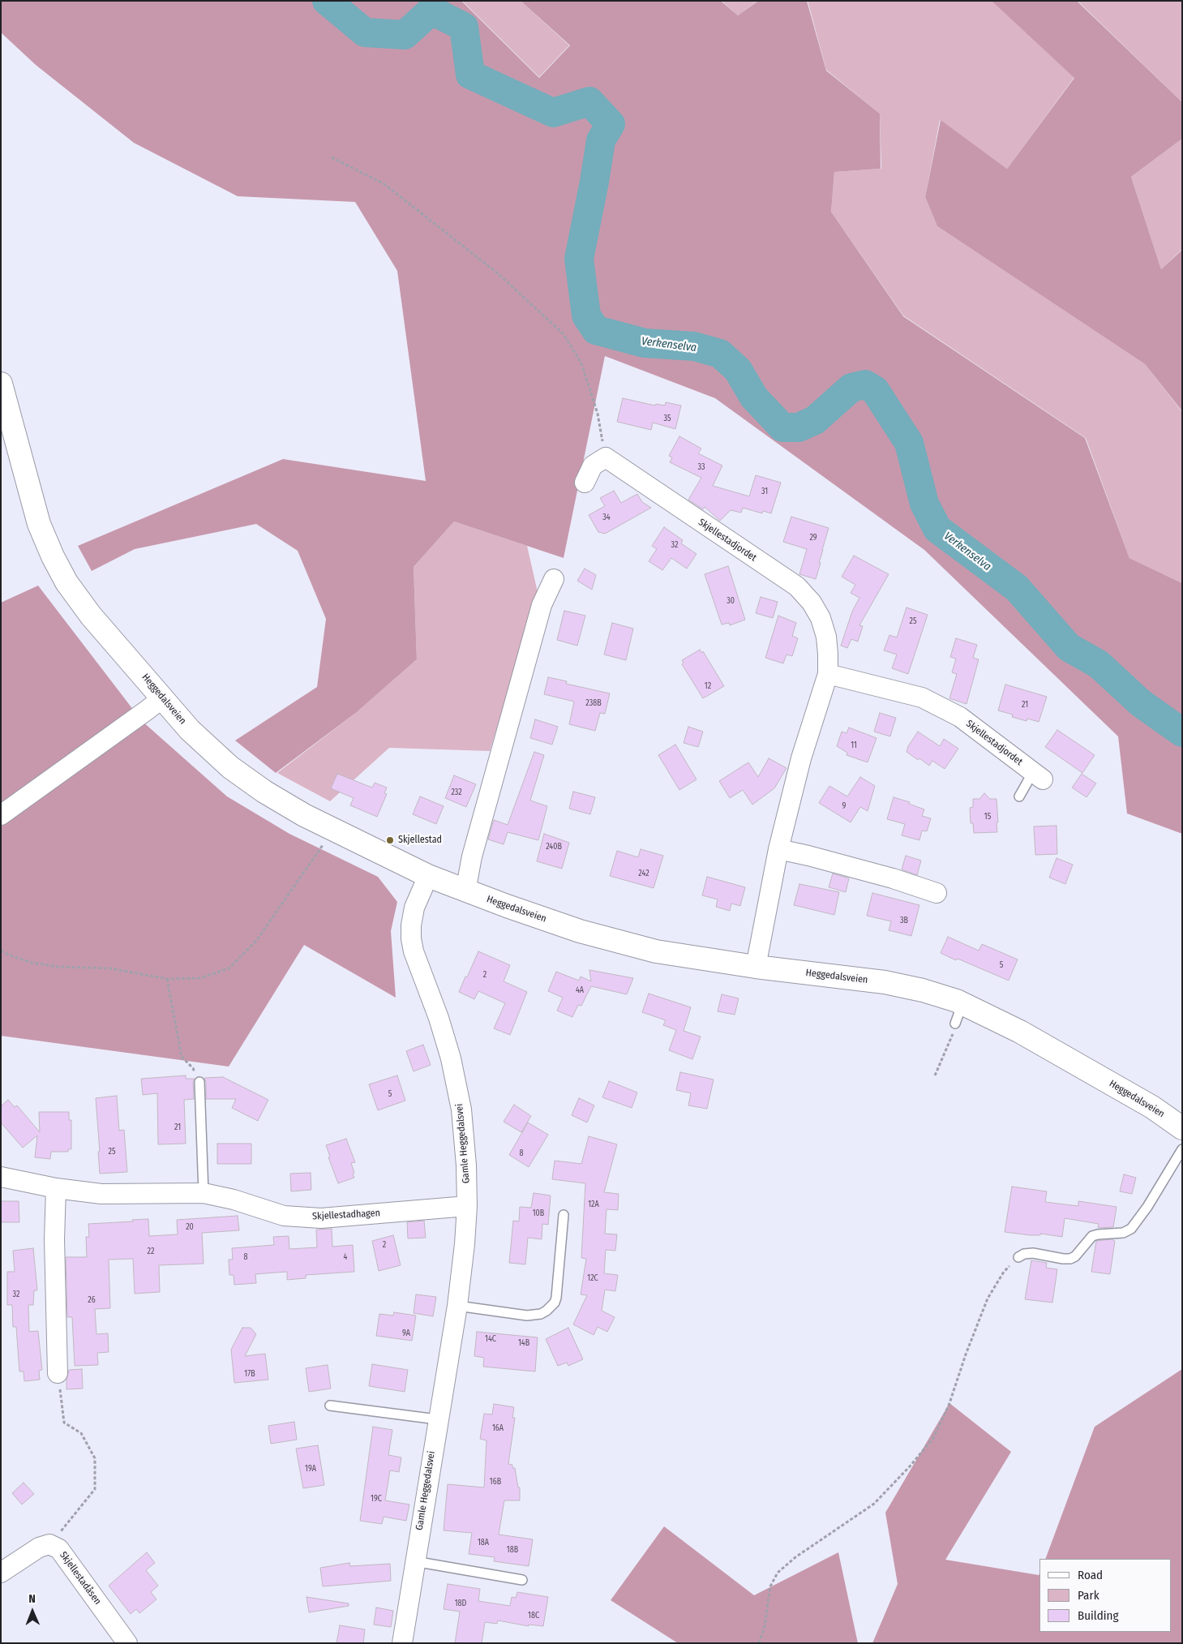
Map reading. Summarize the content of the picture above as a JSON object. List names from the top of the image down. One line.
{"streets":{"main road":["Heggedalsveien"],"street":["Skjellestadjordet","Gamle Heggedalsvei","Skjellestadhagen","Skjellestadåsen"]},"crossings":[["Skjellestadjordet","Heggedalsveien"],["Heggedalsveien","Gamle Heggedalsvei"],["Gamle Heggedalsvei","Skjellestadhagen"]],"water":["Verkenselva"],"places":["Skjellestad"],"house_numbers":["35","33","31","34","29","32","30","25","12","238B","21","11","232","9","15","240B","242","3B","5","2","4A","5","21","25","8","12A","10B","20","2","22","8","4","12C","32","26","9A","14C","14B","17B","16A","19A","16B","19C","18A","18B","18D","18C"],"legend":["Road","Park","Building"],"north":"top"}
